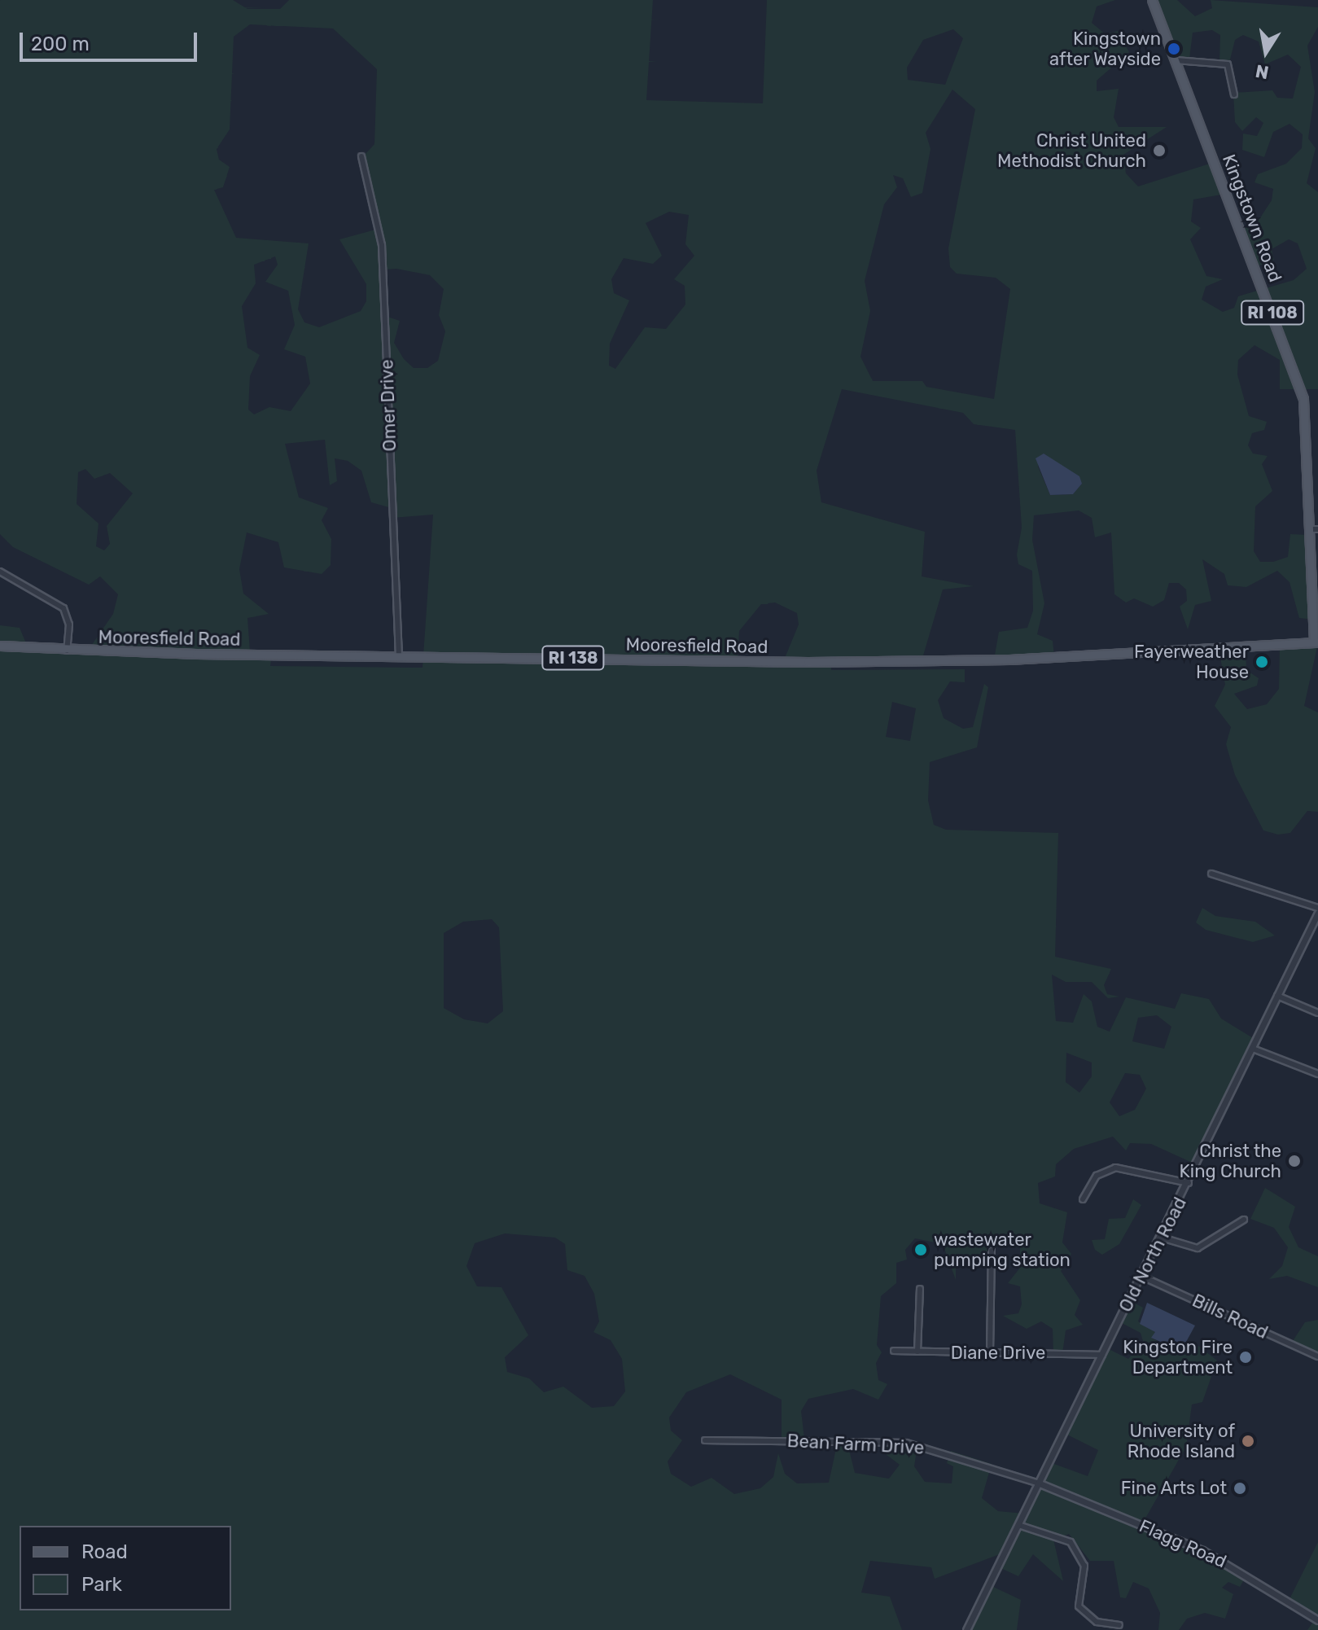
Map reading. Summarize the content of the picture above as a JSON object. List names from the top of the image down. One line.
{"streets":{"main road":["Kingstown Road","RI 108","Mooresfield Road","RI 138"],"street":["Omer Drive","Old North Road","Bills Road","Diane Drive","Bean Farm Drive","Flagg Road"]},"crossings":[["Kingstown Road","Mooresfield Road"],["Omer Drive","Mooresfield Road"],["Old North Road","Bills Road"],["Old North Road","Diane Drive"],["Old North Road","Bean Farm Drive"],["Old North Road","Flagg Road"],["Bean Farm Drive","Flagg Road"]],"places":["Kingstown after Wayside","Christ United Methodist Church","Fayerweather House","Christ the King Church","wastewater pumping station","Kingston Fire Department","University of Rhode Island","Fine Arts Lot"],"legend":["Road","Park"],"scale_bar":"200 m","north":"bottom"}
